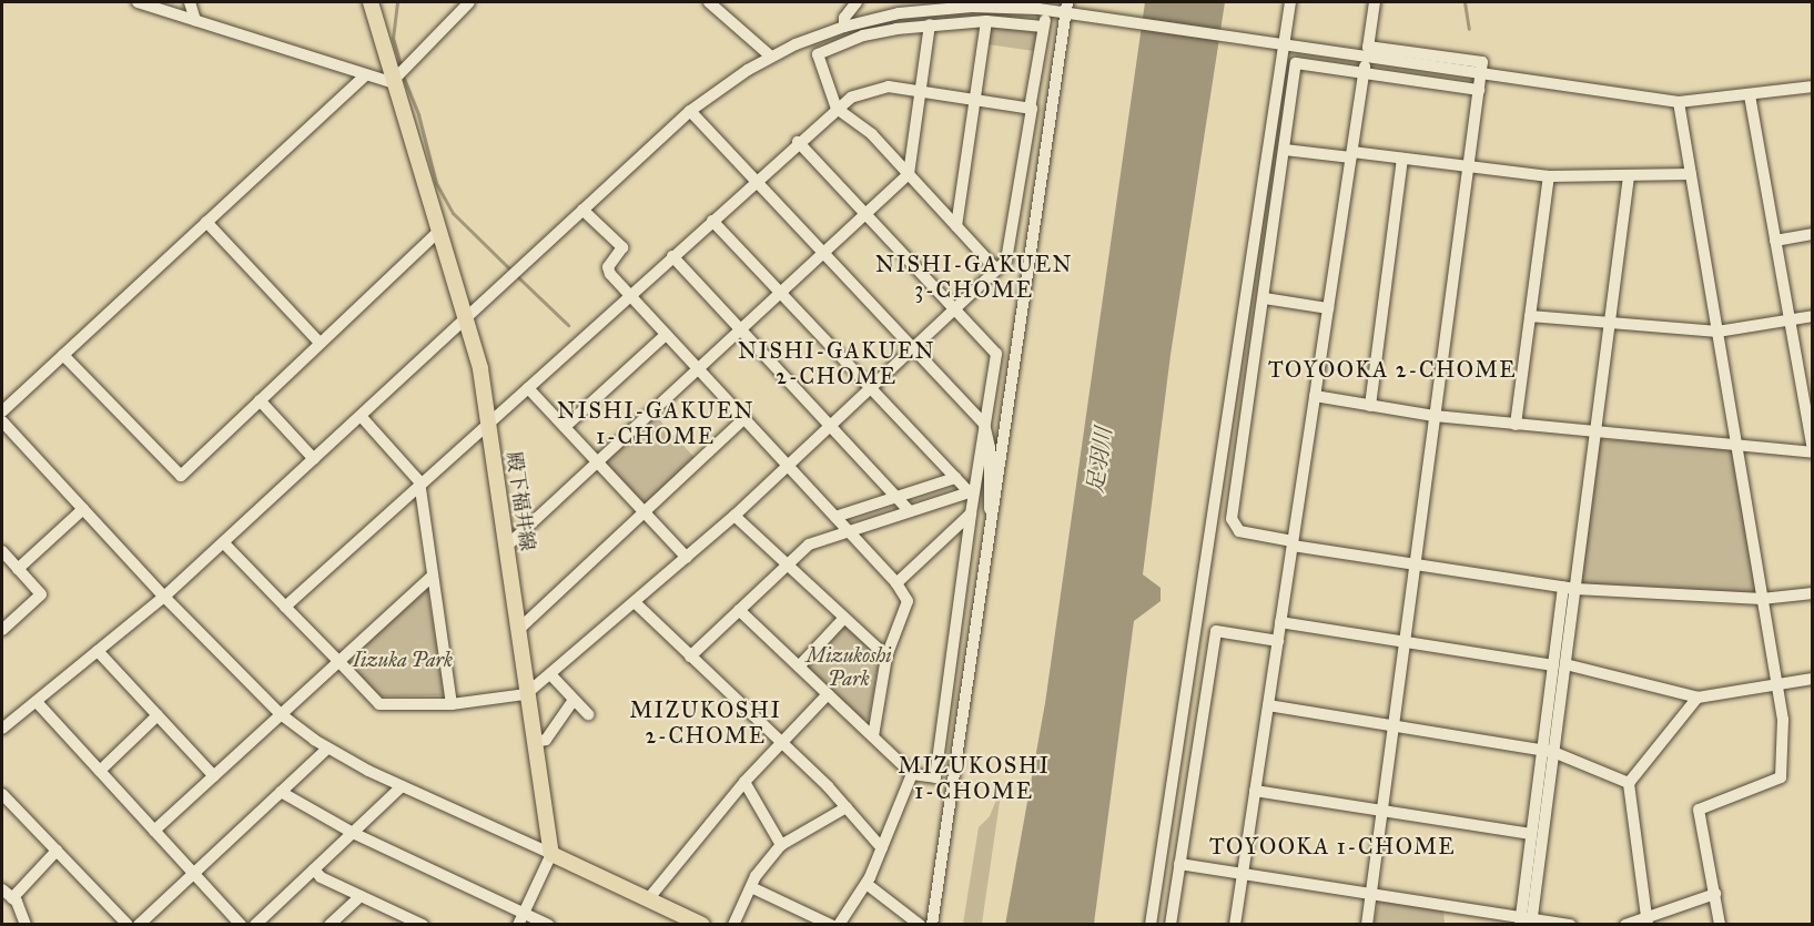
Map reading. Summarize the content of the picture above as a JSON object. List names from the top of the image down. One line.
{"streets":{"main road":["殿下福井線"]},"districts":["NISHI-GAKUEN 3-CHOME","NISHI-GAKUEN 2-CHOME","TOYOOKA 2-CHOME","NISHI-GAKUEN 1-CHOME","MIZUKOSHI 2-CHOME","MIZUKOSHI 1-CHOME","TOYOOKA 1-CHOME"],"water":["足羽川"],"parks":["Mizukoshi Park","Iizuka Park"]}
